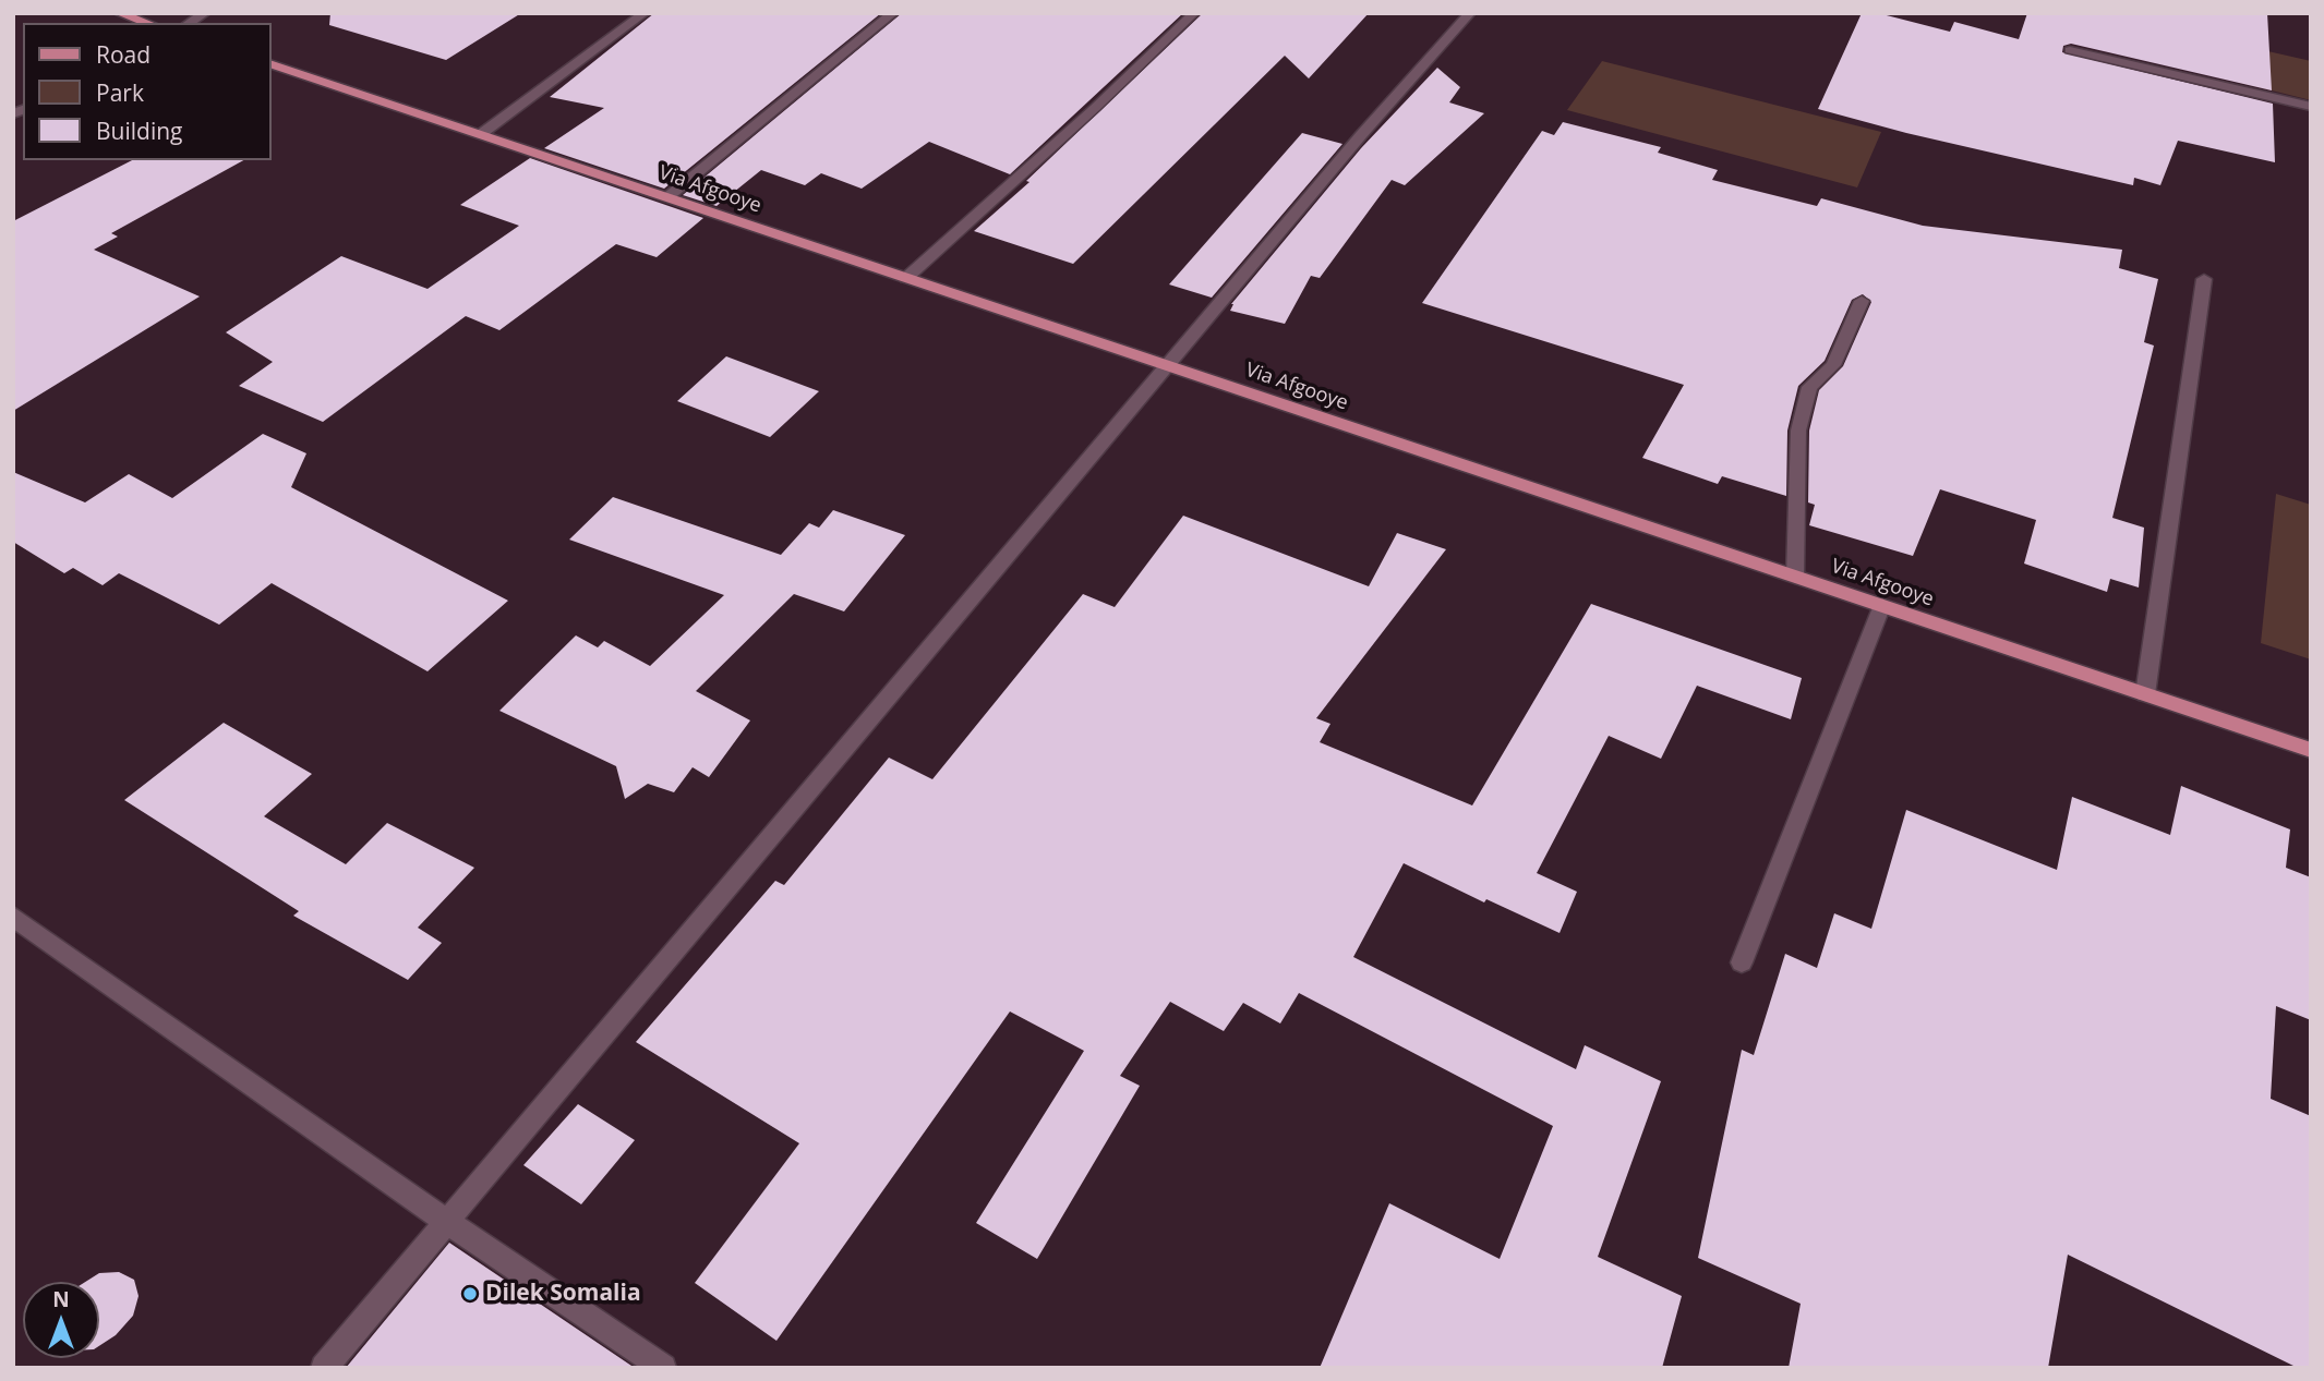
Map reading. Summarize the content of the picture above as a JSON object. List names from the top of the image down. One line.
{"streets":{"main road":["Via Afgooye"]},"places":["Dilek Somalia"],"legend":["Road","Park","Building"],"north":"top"}
